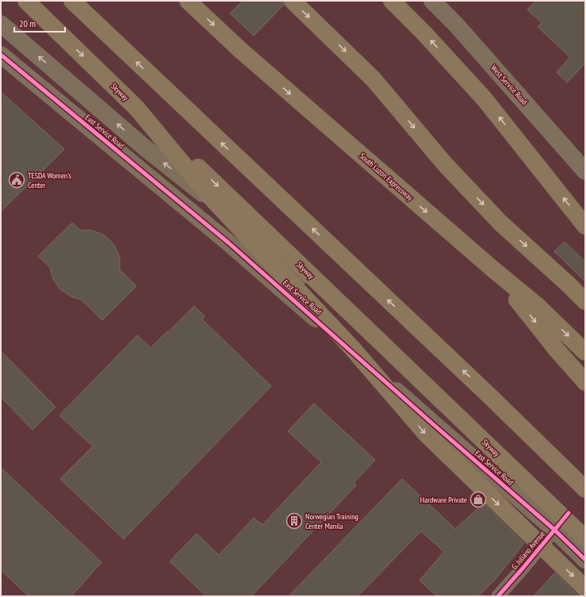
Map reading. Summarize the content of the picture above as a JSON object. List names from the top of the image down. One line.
{"streets":{"highway":["Skyway","South Luzon Expressway"],"main road":["West Service Road","East Service Road"],"street":["G. Juliano Avenue"]},"crossings":[["East Service Road","G. Juliano Avenue"]],"places":{"public building":["TESDA Women's Center"],"shop":["Hardware Private"],"building":["Norwegian Training Center Manila"]},"scale_bar":"20 m"}
